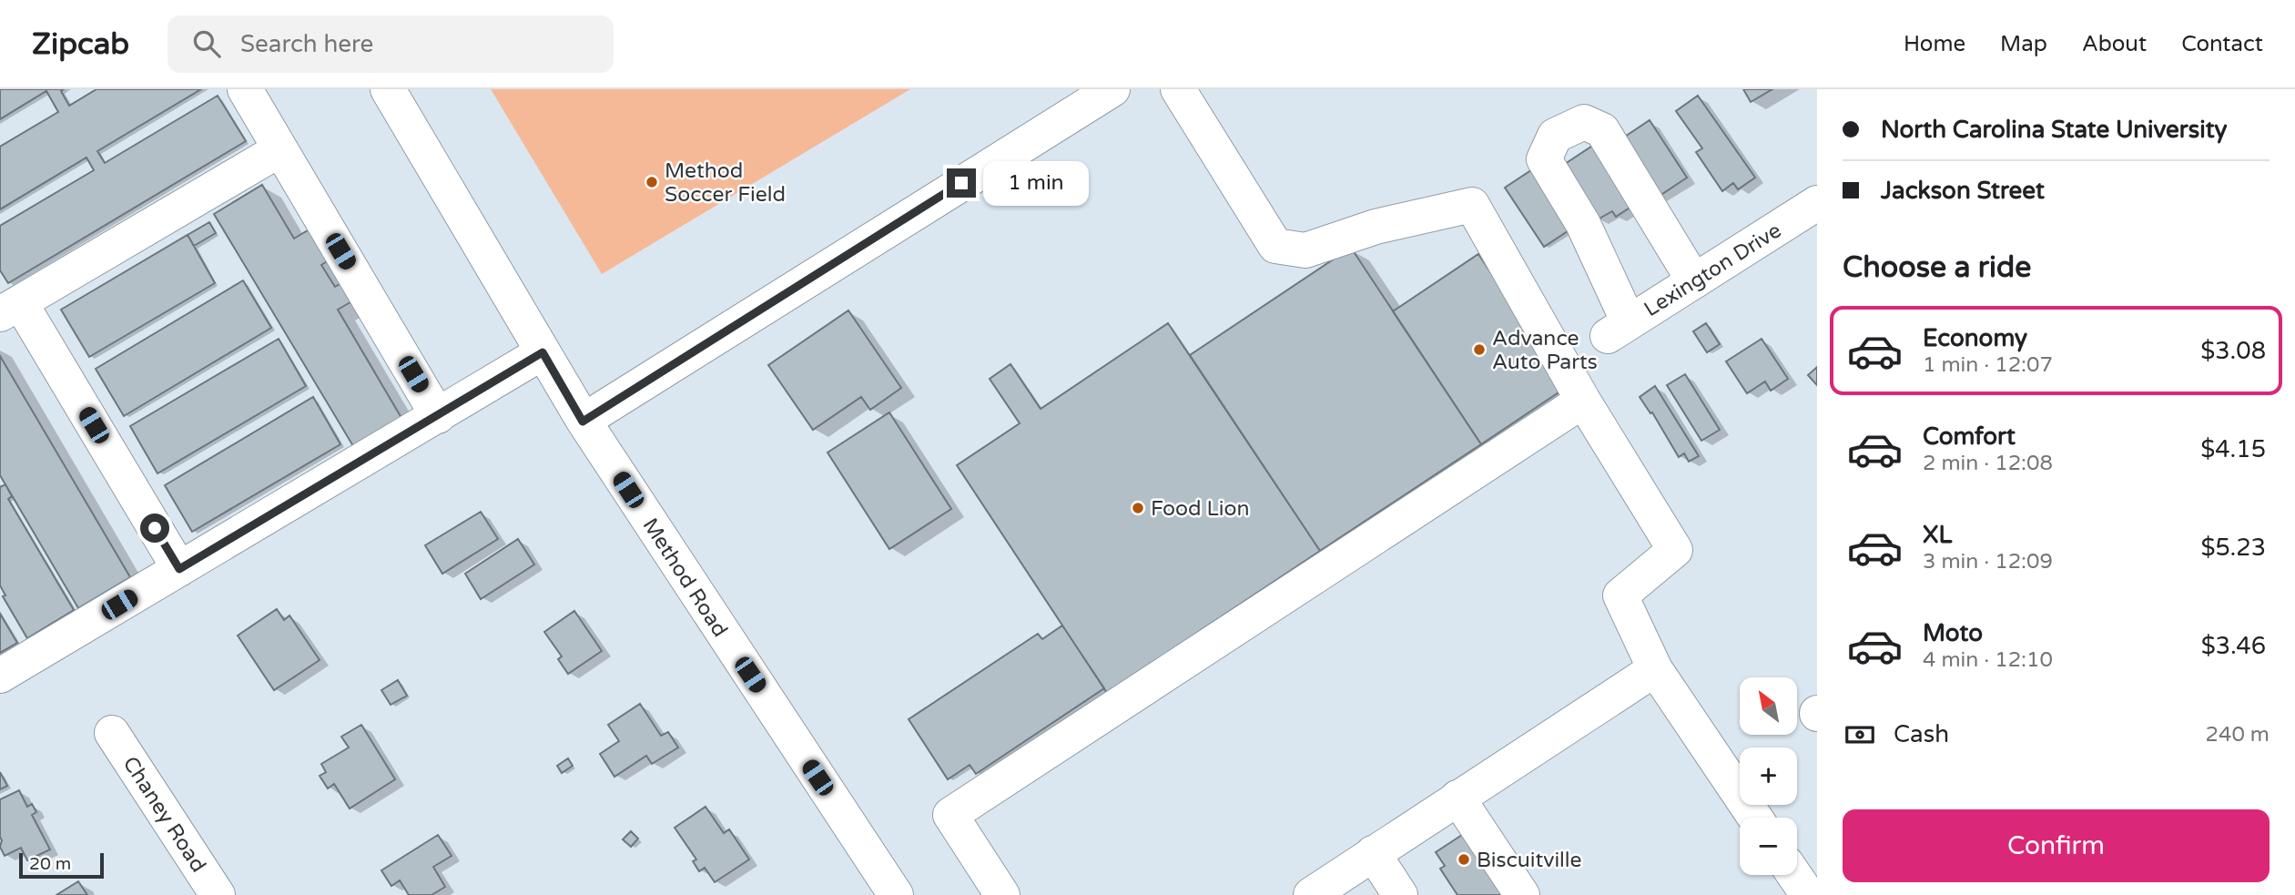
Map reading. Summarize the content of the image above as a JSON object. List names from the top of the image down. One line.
{"streets":{"street":["Lexington Drive","Method Road","Chaney Road"]},"places":["Method Soccer Field","Advance Auto Parts","Food Lion","Biscuitville"],"scale_bar":"20 m","north":"top left","page":{"header":"Zipcab","search":"Search here","nav":["Home","Map","About","Contact"],"banner":["North Carolina State University","Jackson Street"],"bubble":"1 min","heading":"Choose a ride","list":[{"name":"Economy","note":"1 min · 12:07","value":"$3.08"},{"name":"Comfort","note":"2 min · 12:08","value":"$4.15"},{"name":"XL","note":"3 min · 12:09","value":"$5.23"},{"name":"Moto","note":"4 min · 12:10","value":"$3.46"}],"map_buttons":["+","−"],"pay":["Cash","240 m"],"buttons":"Confirm","scale":"20 m"}}
